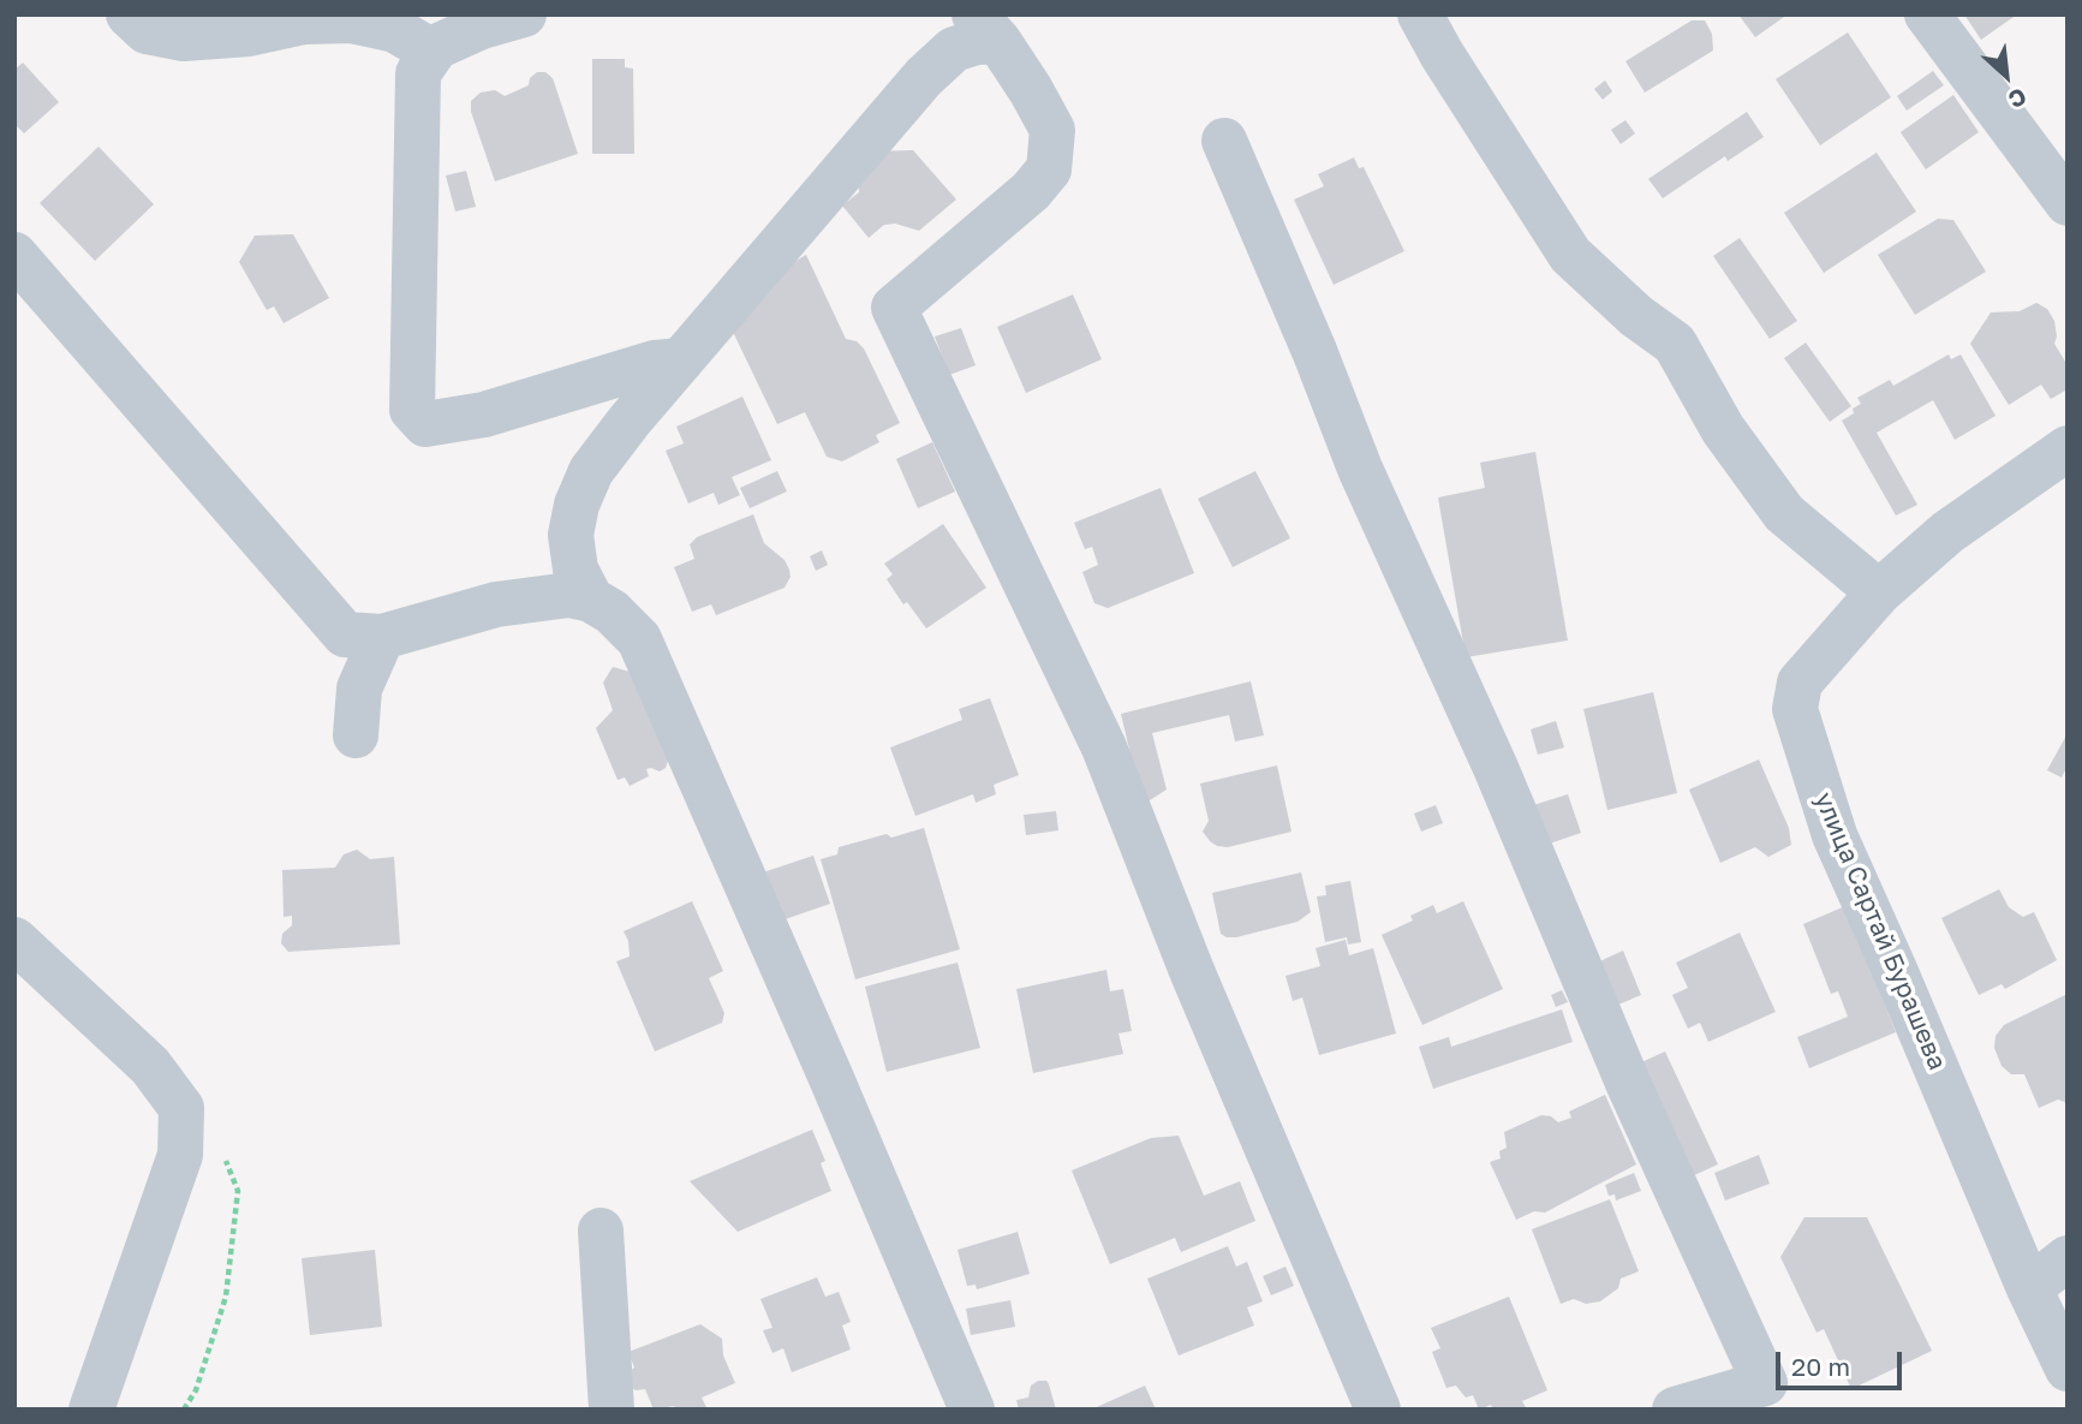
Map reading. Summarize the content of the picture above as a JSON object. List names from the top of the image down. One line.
{"streets":{"street":["улица Сартай Бурашева"]},"scale_bar":"20 m","north":"bottom right"}
